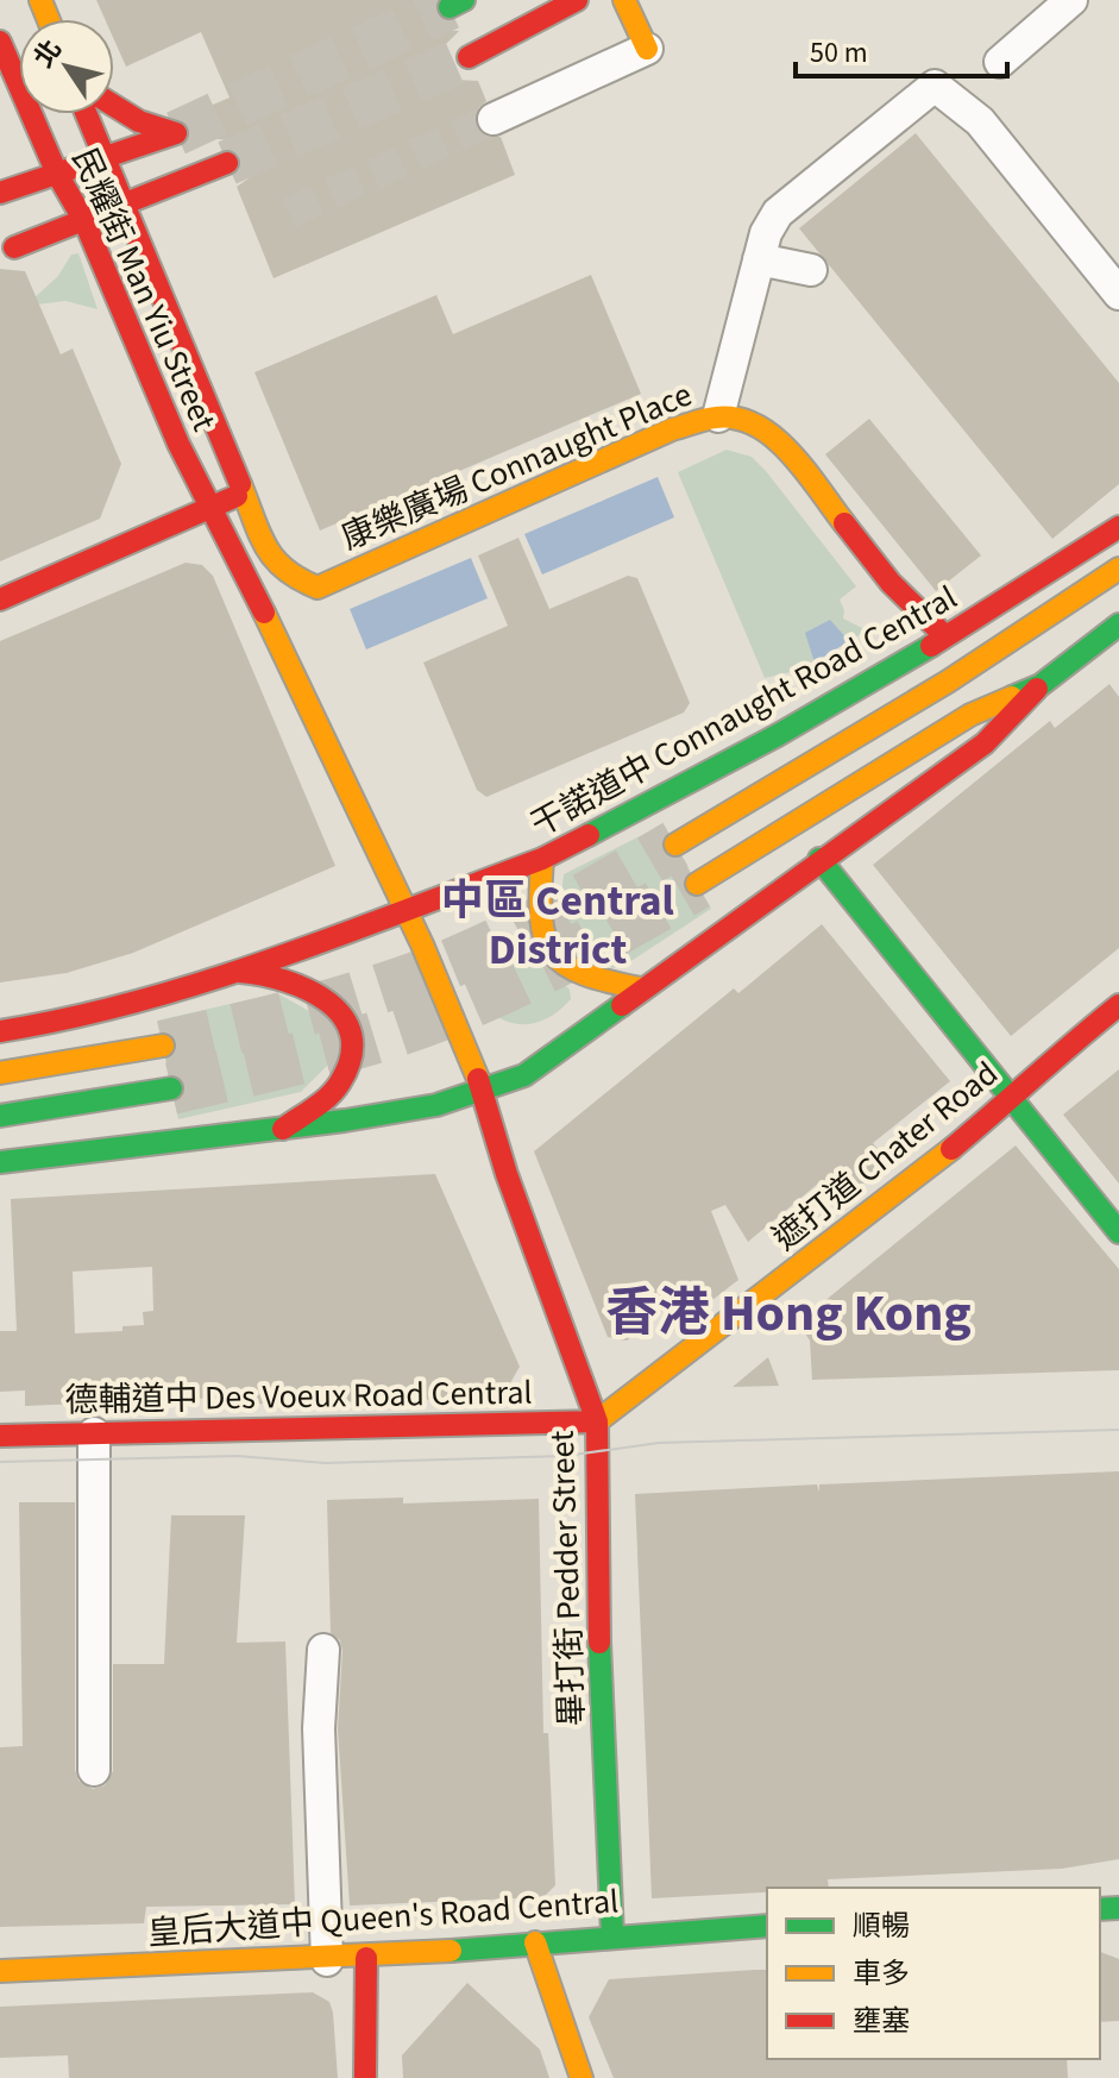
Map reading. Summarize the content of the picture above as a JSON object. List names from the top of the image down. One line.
{"streets":{"main road":["民耀街 Man Yiu Street","康樂廣場 Connaught Place","干諾道中 Connaught Road Central","遮打道 Chater Road","德輔道中 Des Voeux Road Central","畢打街 Pedder Street","皇后大道中 Queen's Road Central"]},"crossings":[["民耀街 Man Yiu Street","康樂廣場 Connaught Place"],["康樂廣場 Connaught Place","干諾道中 Connaught Road Central"],["干諾道中 Connaught Road Central","畢打街 Pedder Street"],["遮打道 Chater Road","德輔道中 Des Voeux Road Central"],["遮打道 Chater Road","畢打街 Pedder Street"],["德輔道中 Des Voeux Road Central","畢打街 Pedder Street"],["畢打街 Pedder Street","皇后大道中 Queen's Road Central"]],"districts":["中區 Central District","香港 Hong Kong"],"legend":["順暢","車多","壅塞"],"scale_bar":"50 m","north":"top left"}
